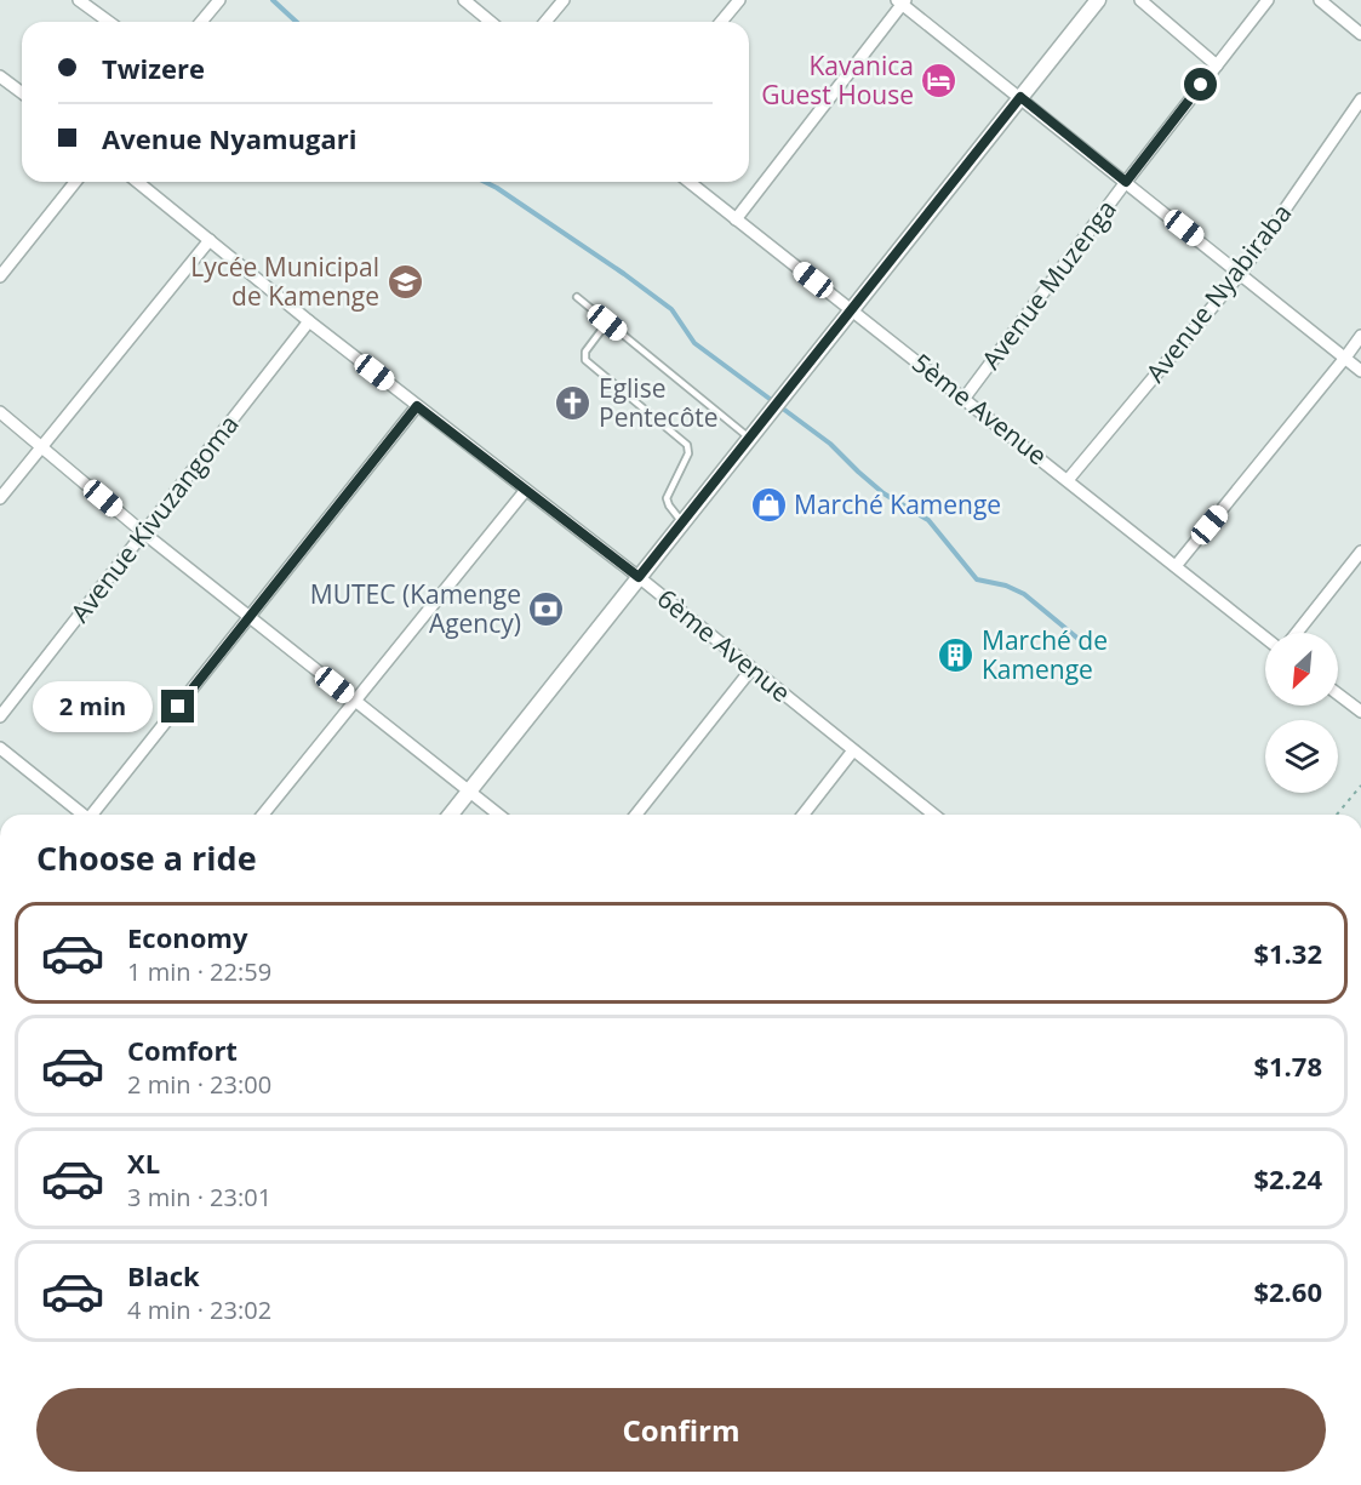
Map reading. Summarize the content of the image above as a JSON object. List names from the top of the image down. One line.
{"streets":{"street":["Avenue Muzenga","Avenue Nyabiraba","5ème Avenue","Avenue Kivuzangoma","6ème Avenue"]},"crossings":[["Avenue Muzenga","5ème Avenue"],["Avenue Nyabiraba","5ème Avenue"],["Avenue Kivuzangoma","6ème Avenue"]],"places":{"hotel":["Kavanica Guest House"],"school or university":["Lycée Municipal de Kamenge"],"church":["Eglise Pentecôte"],"shop":["Marché Kamenge"],"bank":["MUTEC (Kamenge Agency)"],"building":["Marché de Kamenge"]},"north":"bottom left","page":{"banner":["Twizere","Avenue Nyamugari"],"bubble":"2 min","heading":"Choose a ride","list":[{"name":"Economy","note":"1 min · 22:59","value":"$1.32"},{"name":"Comfort","note":"2 min · 23:00","value":"$1.78"},{"name":"XL","note":"3 min · 23:01","value":"$2.24"},{"name":"Black","note":"4 min · 23:02","value":"$2.60"}],"buttons":"Confirm"}}
